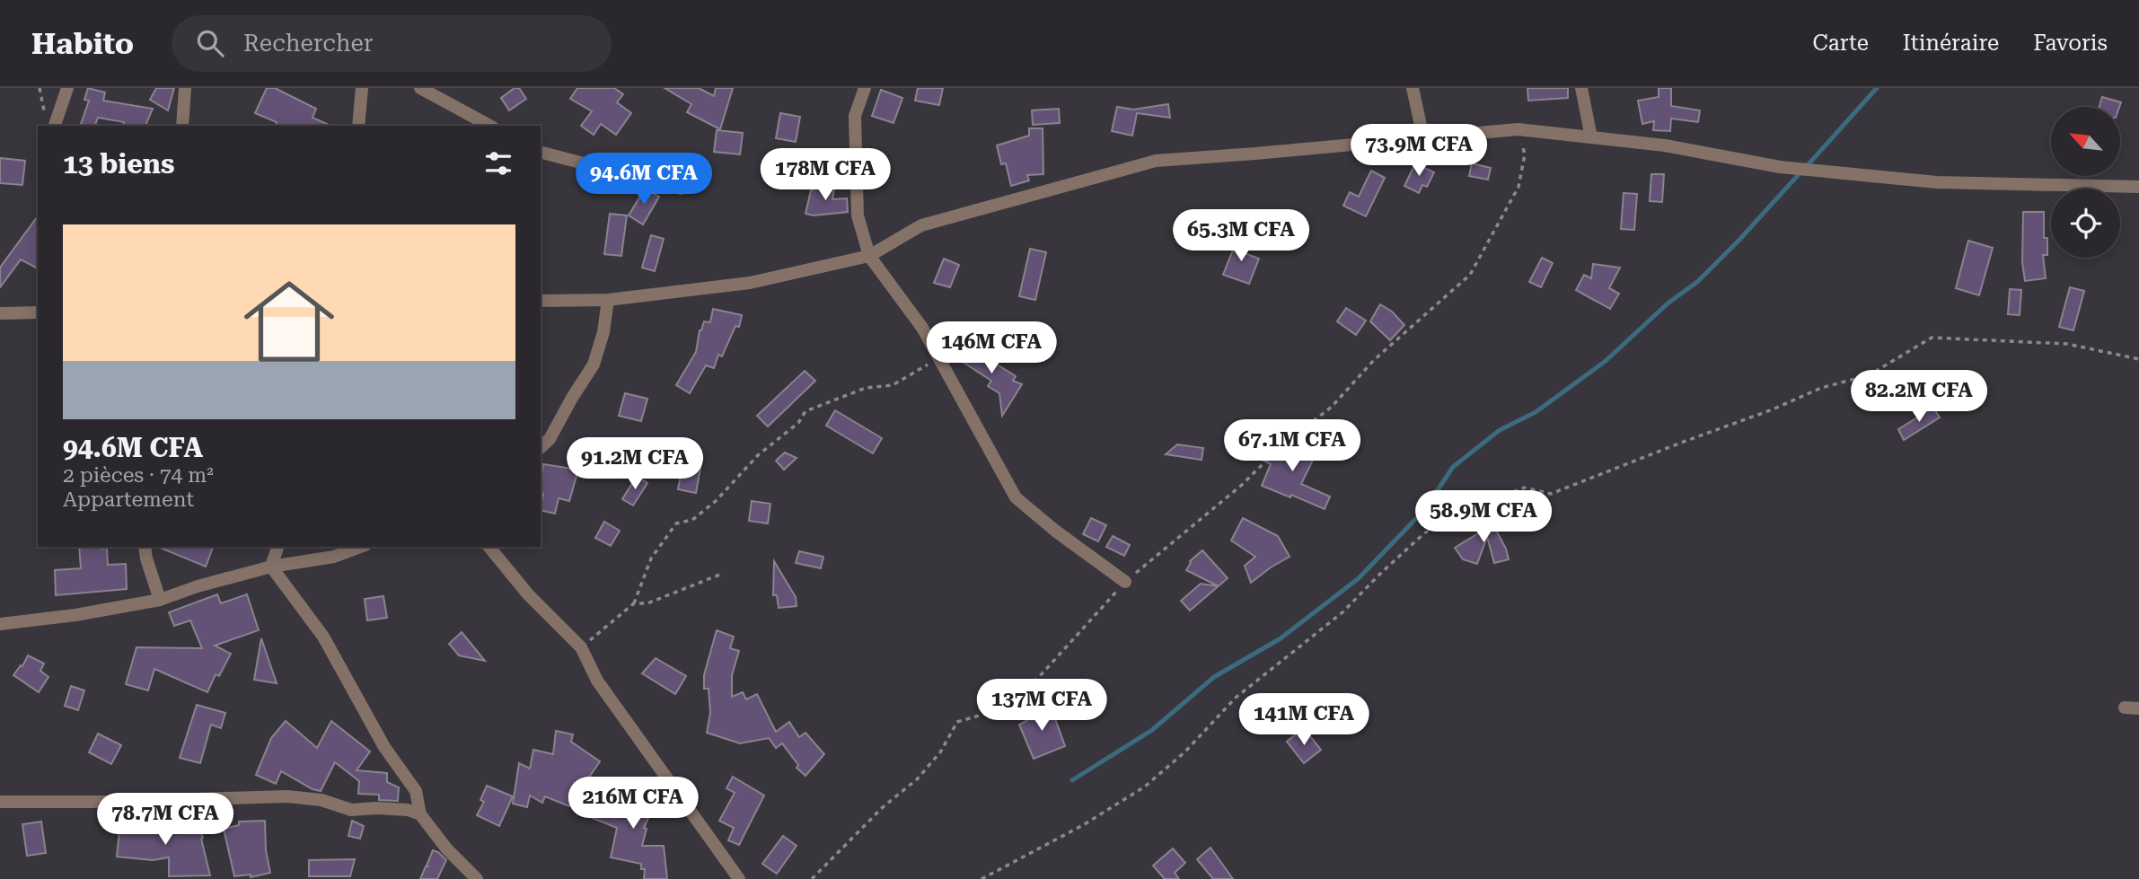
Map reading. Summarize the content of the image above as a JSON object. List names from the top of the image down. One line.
{"north":"top left","page":{"header":"Habito","search":"Rechercher","nav":["Carte","Itinéraire","Favoris"],"price":["73.9M CFA","178M CFA","94.6M CFA","65.3M CFA","146M CFA","82.2M CFA","67.1M CFA","91.2M CFA","58.9M CFA","137M CFA","141M CFA","216M CFA","78.7M CFA"],"heading":"13 biens","list":[{"name":"94.6M CFA","note":"2 pièces · 74 m² · Appartement"}]}}
